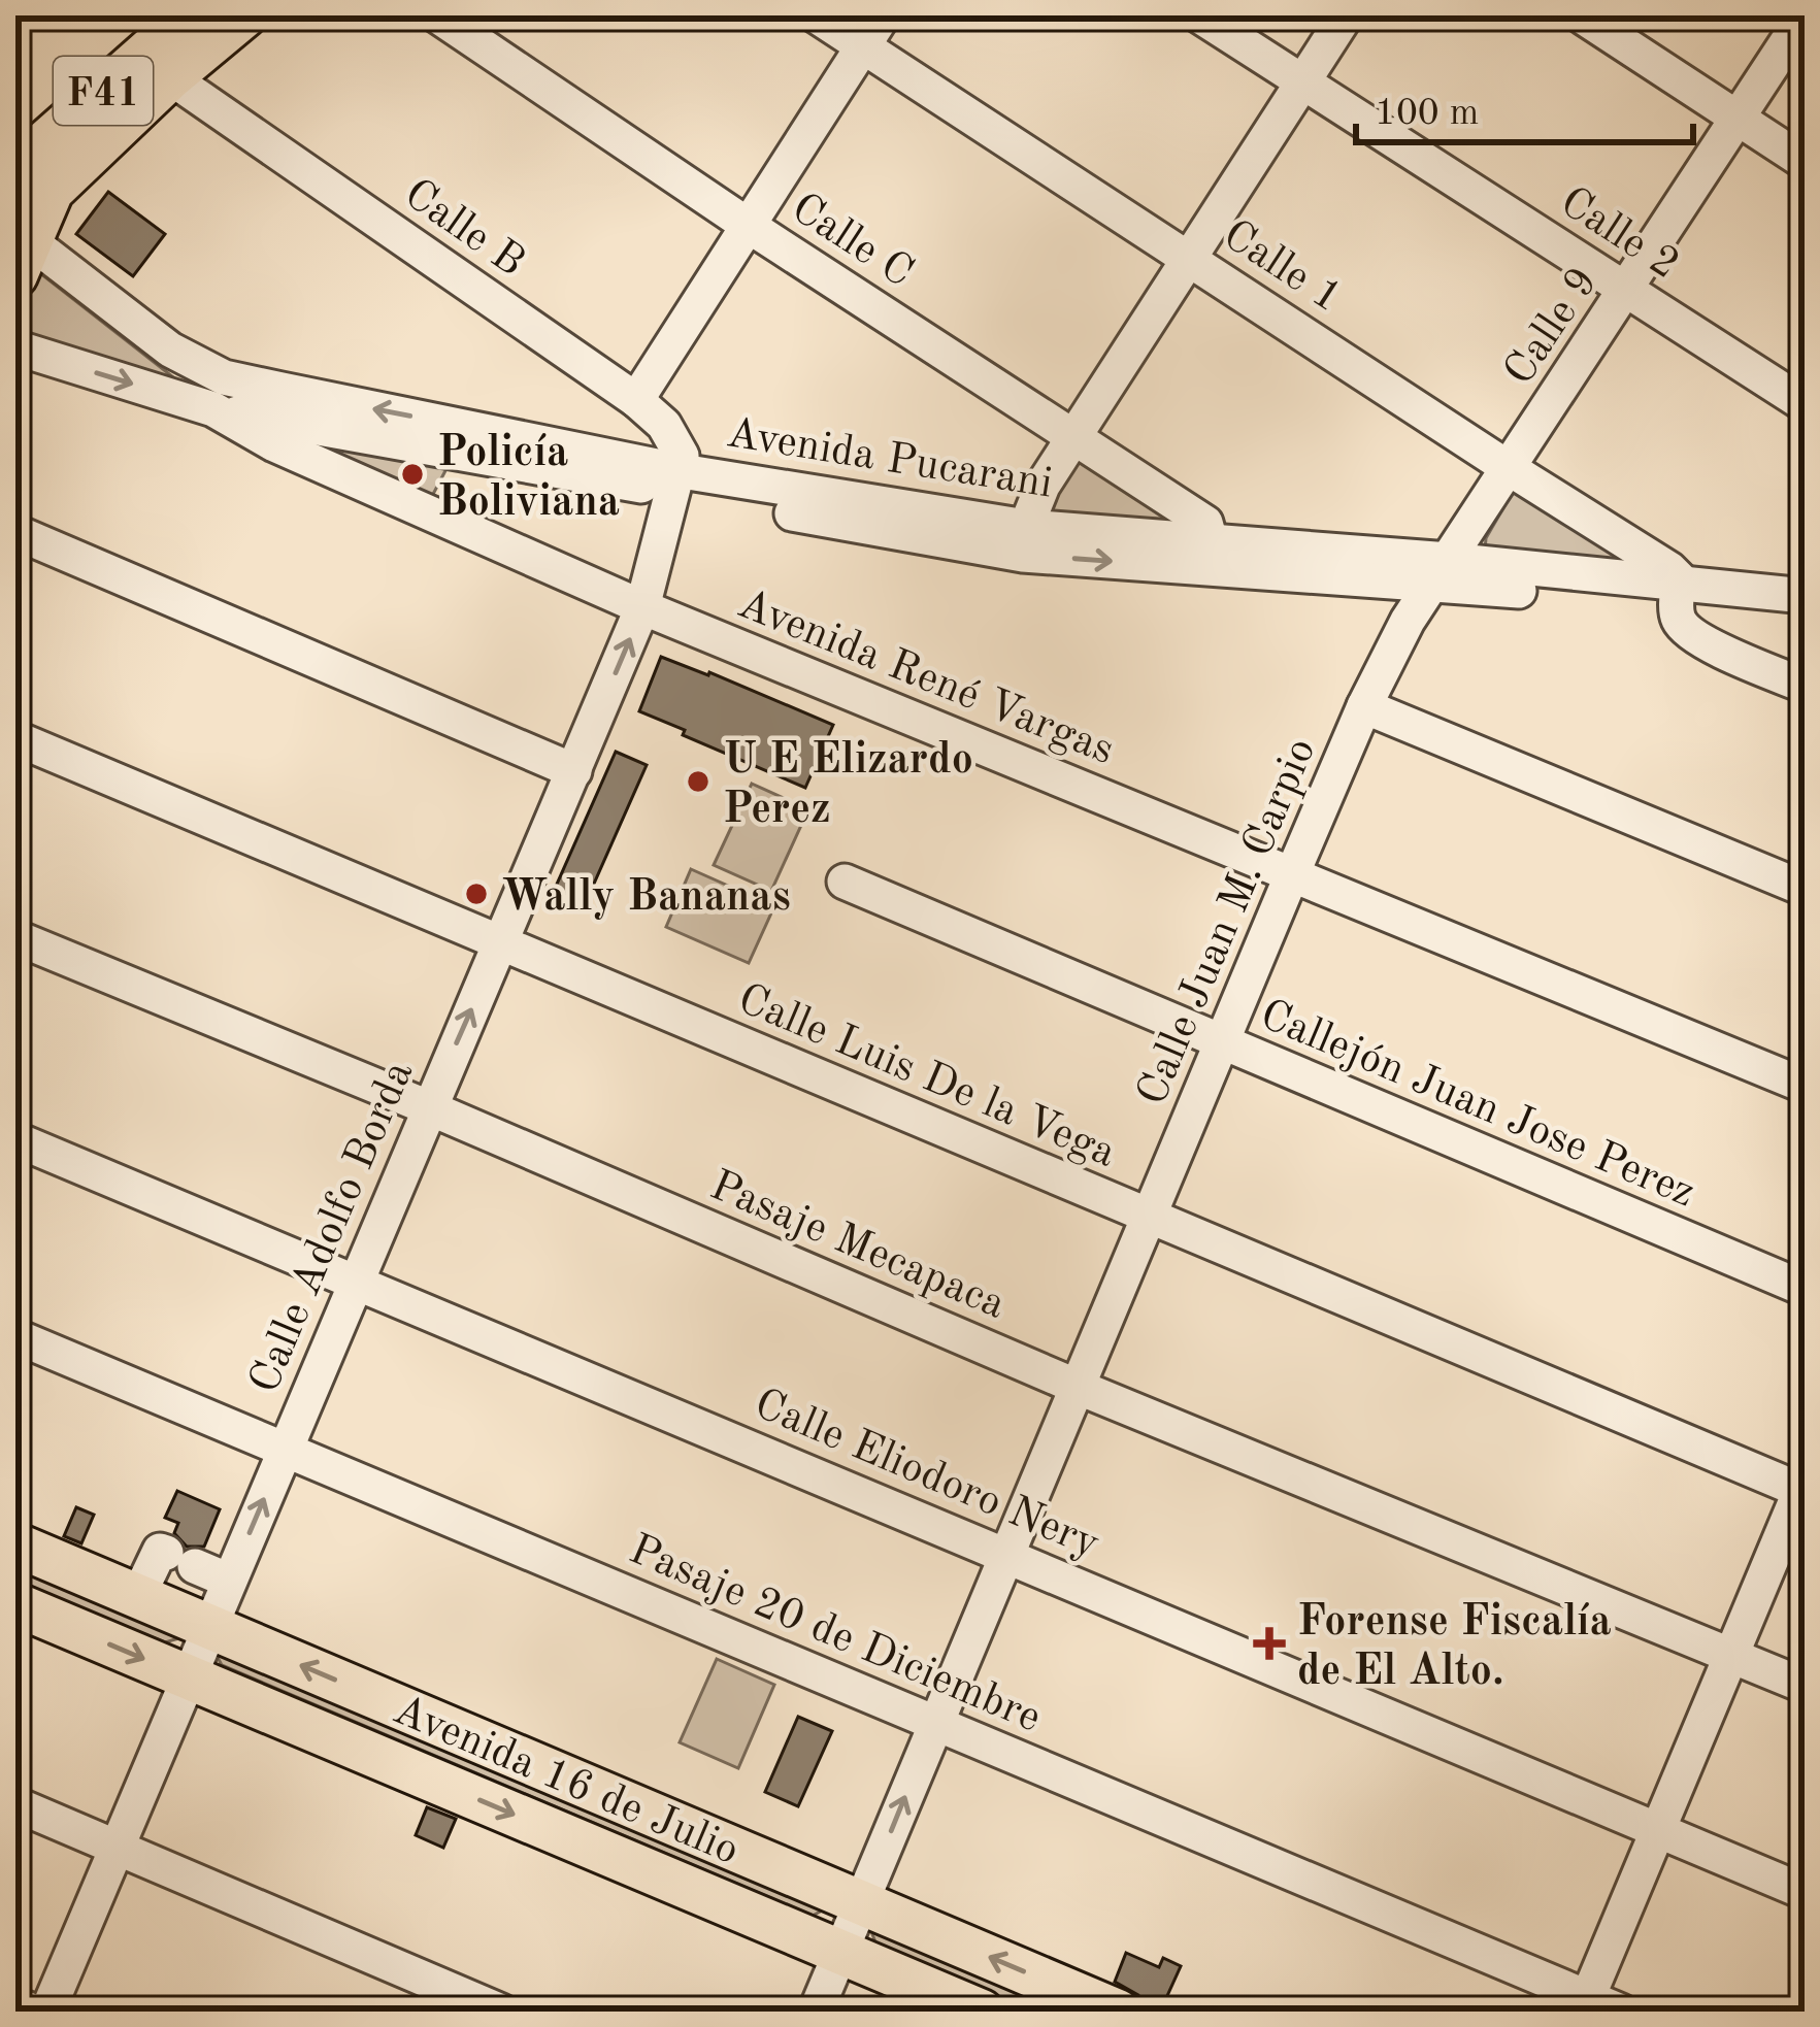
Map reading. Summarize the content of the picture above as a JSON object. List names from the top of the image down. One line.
{"streets":{"main road":["F41","Avenida 16 de Julio"],"street":["Calle B","Calle 2","Calle C","Calle 1","Calle 9","Avenida Pucarani","Avenida René Vargas","Calle Juan M. Carpio","Calle Luis De la Vega","Callejón Juan Jose Perez","Calle Adolfo Borda","Pasaje Mecapaca","Calle Eliodoro Nery","Pasaje 20 de Diciembre"]},"crossings":[["F41","Calle B"],["F41","Avenida Pucarani"],["Calle B","Avenida Pucarani"],["Calle B","Calle Adolfo Borda"],["Calle 2","Calle 9"],["Calle C","Avenida Pucarani"],["Calle 1","Calle 9"],["Calle 1","Avenida Pucarani"],["Calle 9","Avenida Pucarani"],["Calle 9","Calle Juan M. Carpio"],["Avenida Pucarani","Avenida René Vargas"],["Avenida Pucarani","Calle Juan M. Carpio"],["Avenida Pucarani","Calle Adolfo Borda"],["Avenida René Vargas","Calle Juan M. Carpio"],["Avenida René Vargas","Calle Adolfo Borda"],["Calle Juan M. Carpio","Calle Luis De la Vega"],["Calle Juan M. Carpio","Callejón Juan Jose Perez"],["Calle Juan M. Carpio","Pasaje Mecapaca"],["Calle Juan M. Carpio","Calle Eliodoro Nery"],["Calle Juan M. Carpio","Pasaje 20 de Diciembre"],["Calle Juan M. Carpio","Avenida 16 de Julio"],["Calle Luis De la Vega","Calle Adolfo Borda"],["Calle Adolfo Borda","Pasaje Mecapaca"],["Calle Adolfo Borda","Calle Eliodoro Nery"],["Calle Adolfo Borda","Pasaje 20 de Diciembre"],["Calle Adolfo Borda","Avenida 16 de Julio"]],"places":{"other":["Policía Boliviana","U E Elizardo Perez","Wally Bananas"],"health":["Forense Fiscalía de El Alto."]},"scale_bar":"100 m"}
